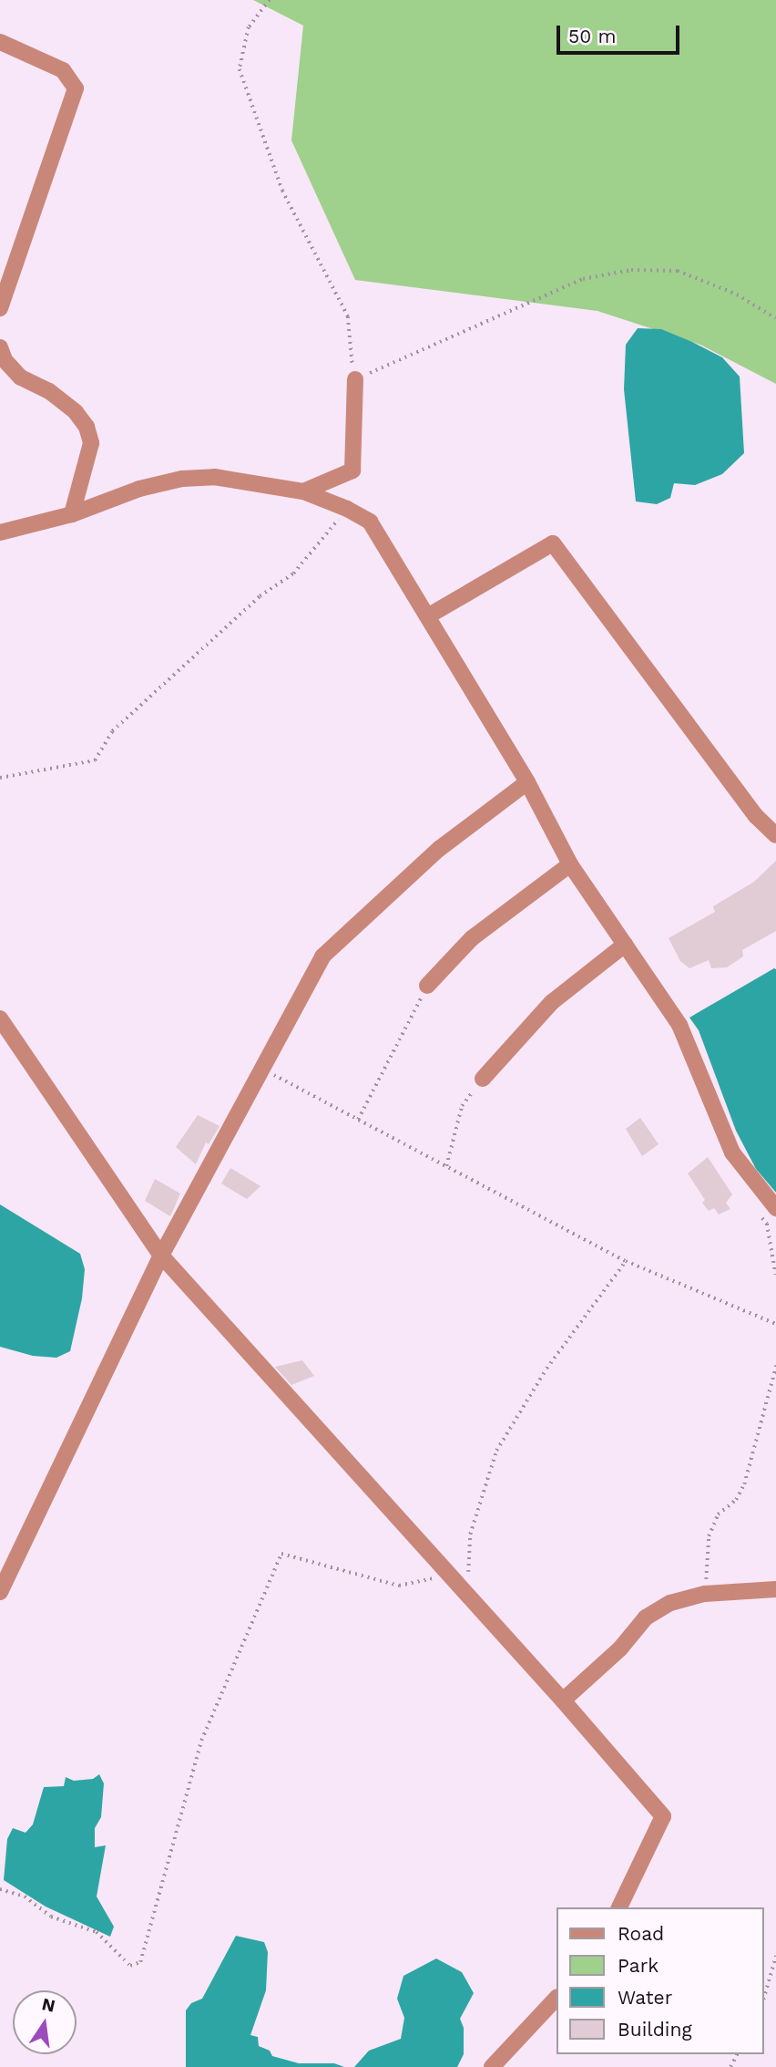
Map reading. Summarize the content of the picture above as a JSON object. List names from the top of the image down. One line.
{"legend":["Road","Park","Water","Building"],"scale_bar":"50 m","north":"top"}
